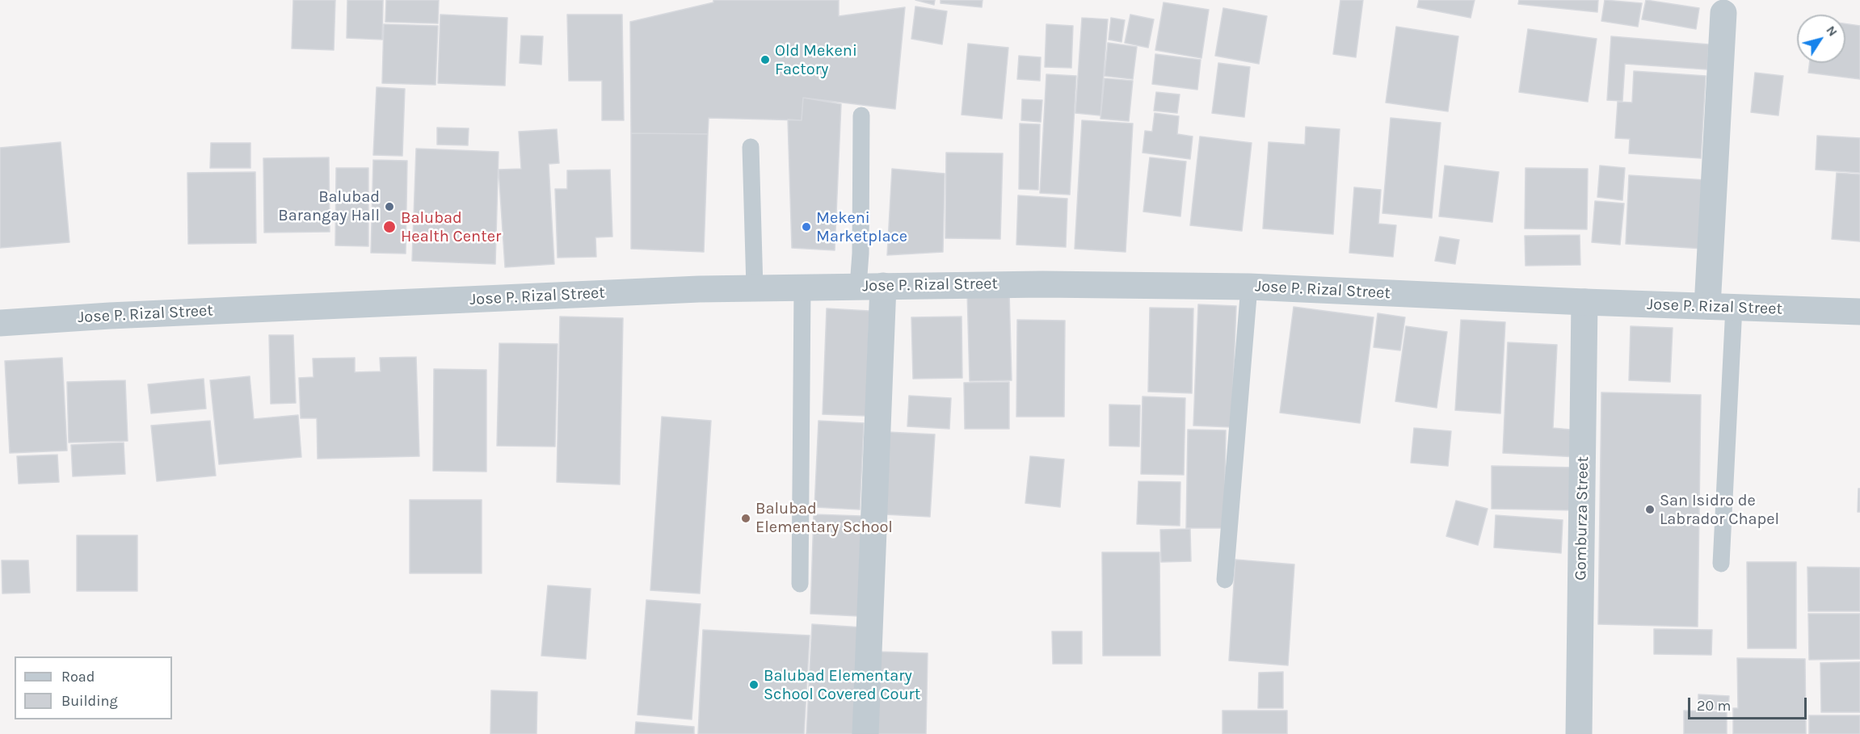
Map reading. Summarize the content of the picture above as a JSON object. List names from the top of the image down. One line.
{"streets":{"street":["Jose P. Rizal Street","Gomburza Street"]},"crossings":[["Jose P. Rizal Street","Gomburza Street"]],"places":["Old Mekeni Factory","Balubad Barangay Hall","Balubad Health Center","Mekeni Marketplace","San Isidro de Labrador Chapel","Balubad Elementary School","Balubad Elementary School Covered Court"],"legend":["Road","Building"],"scale_bar":"20 m","north":"top right"}
